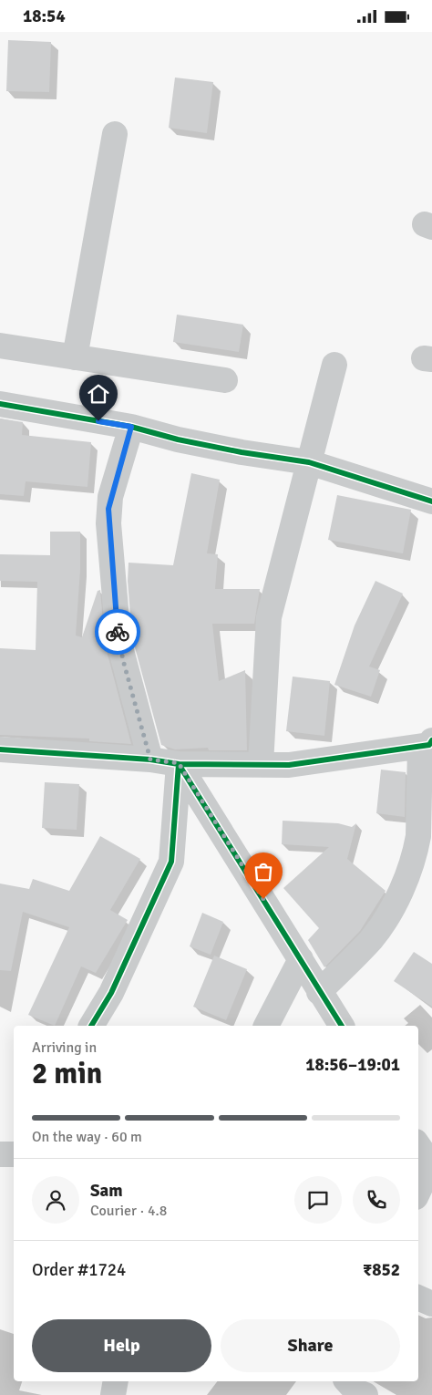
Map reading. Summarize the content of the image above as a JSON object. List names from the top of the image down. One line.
{"page":{"status":"18:54","heading":["2 min","Arriving in","18:56–19:01"],"panel":["Sam","Courier · 4.8","Order #1724","₹852"],"bar":"On the way · 60 m","buttons":["Help","Share"]}}
